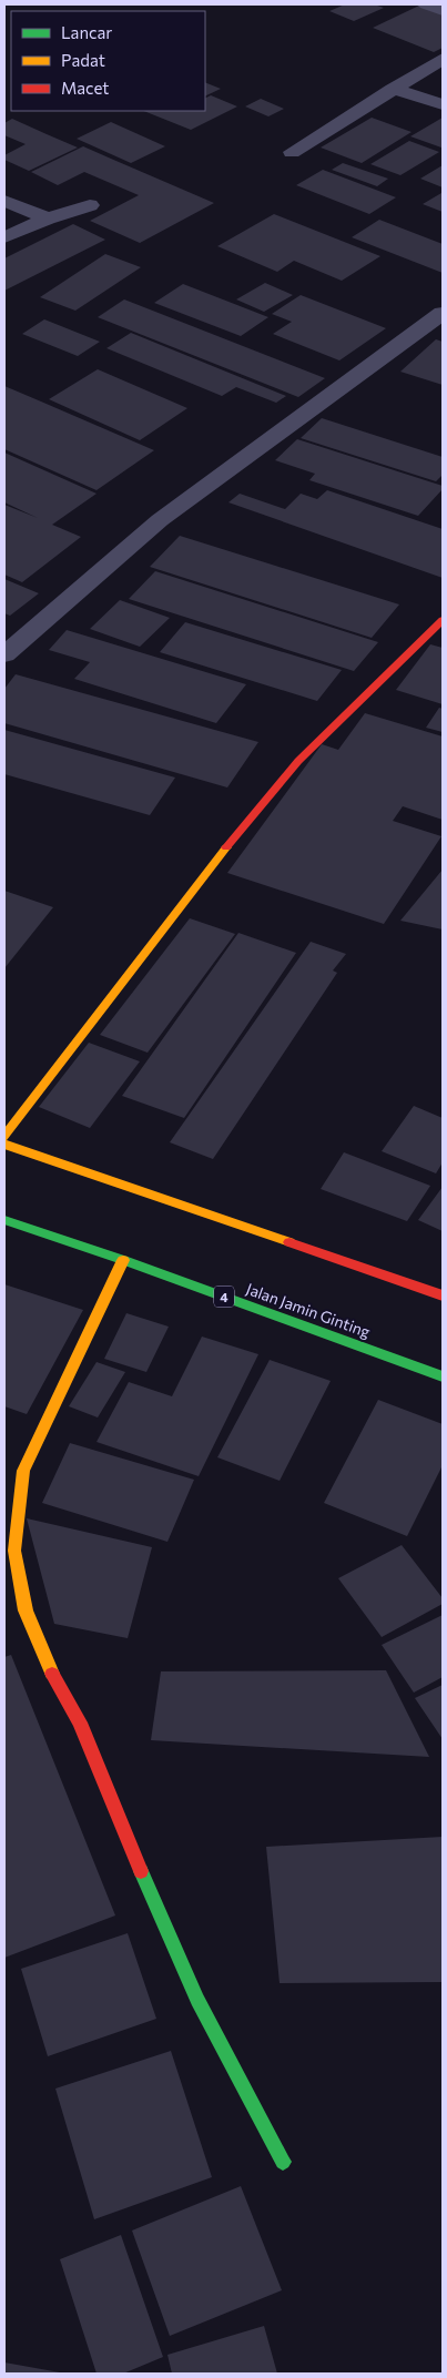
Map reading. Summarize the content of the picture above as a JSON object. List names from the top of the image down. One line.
{"streets":{"main road":["4","Jalan Jamin Ginting"]},"legend":["Lancar","Padat","Macet"]}
